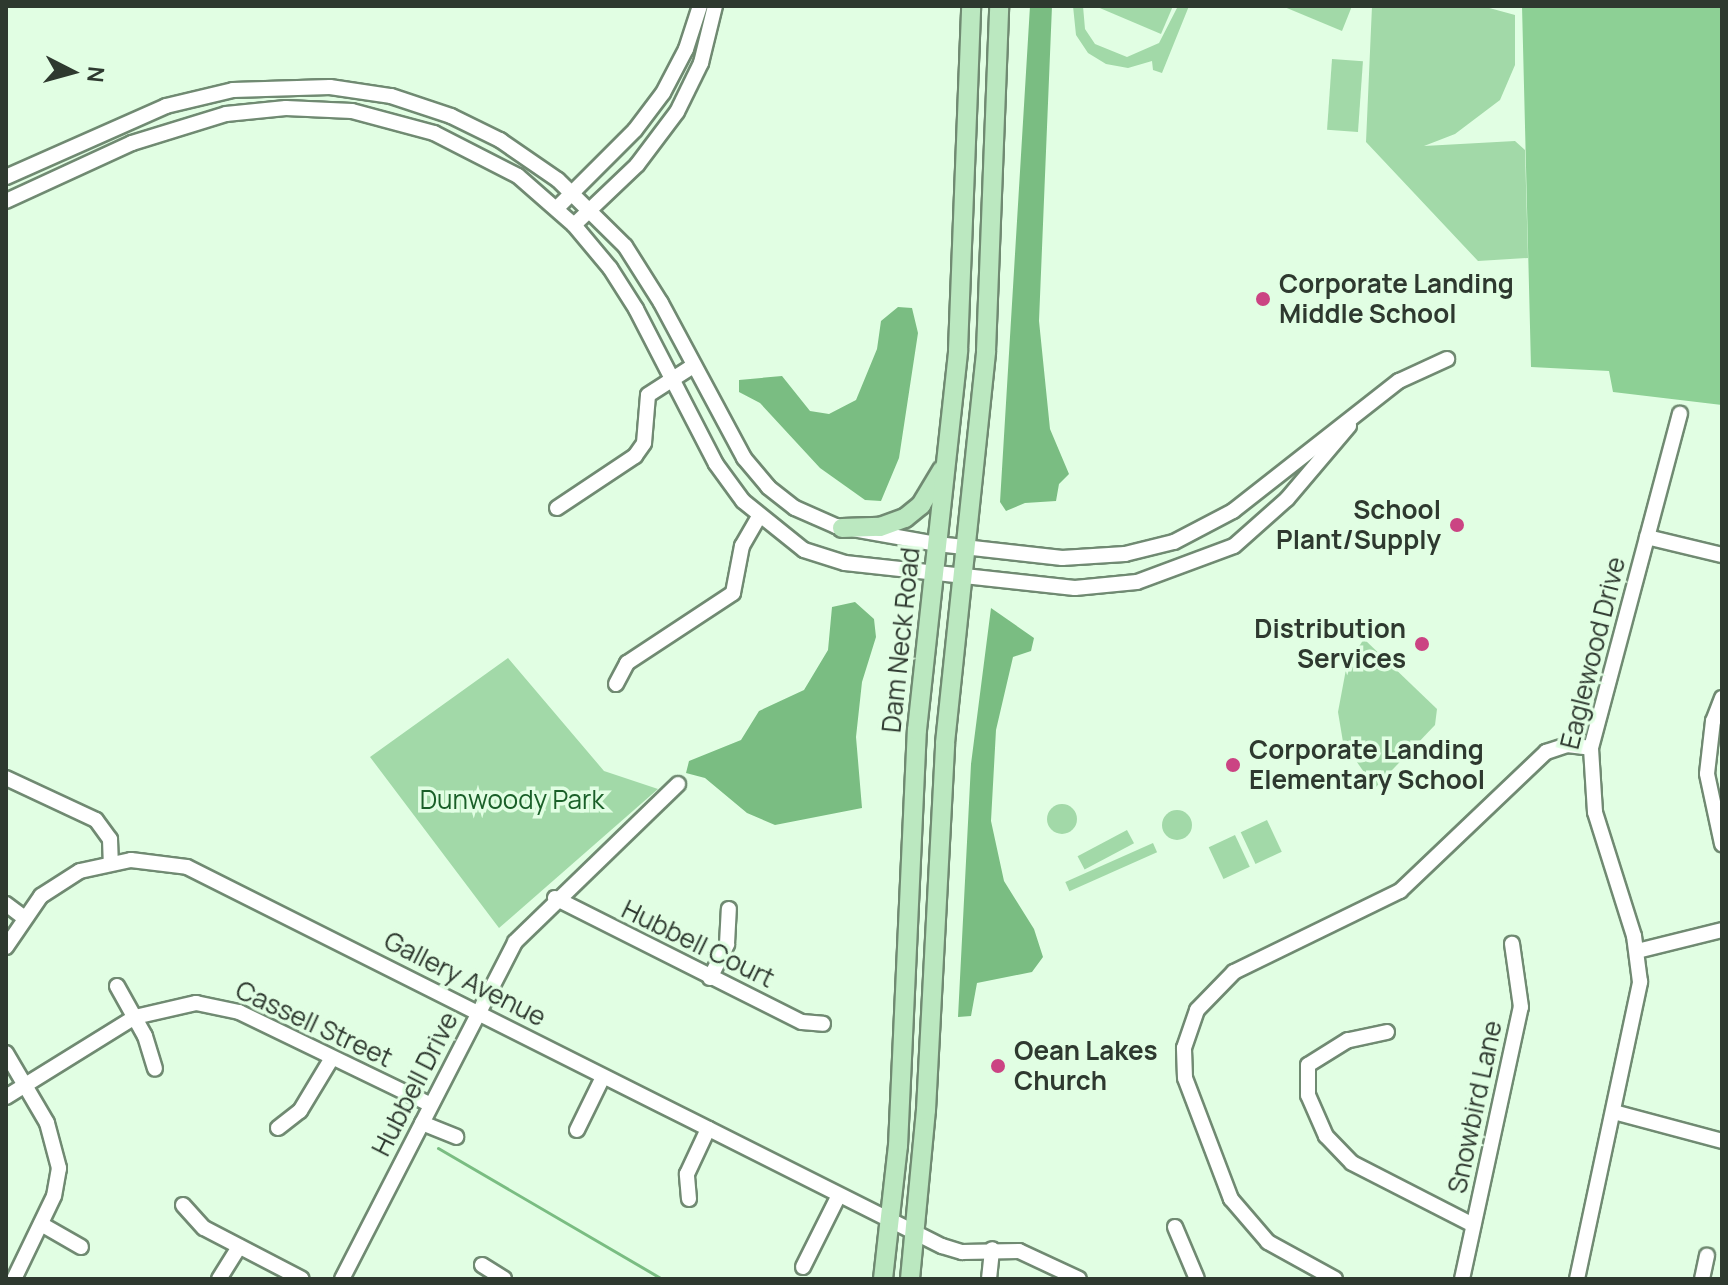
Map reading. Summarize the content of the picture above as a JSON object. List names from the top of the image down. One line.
{"streets":{"main road":["Dam Neck Road"],"street":["Eaglewood Drive","Hubbell Court","Gallery Avenue","Cassell Street","Hubbell Drive","Snowbird Lane"]},"crossings":[["Dam Neck Road","Gallery Avenue"],["Hubbell Court","Hubbell Drive"],["Gallery Avenue","Hubbell Drive"],["Cassell Street","Hubbell Drive"]],"parks":["Dunwoody Park"],"places":["Corporate Landing Middle School","School Plant/Supply","Distribution Services","Corporate Landing Elementary School","Oean Lakes Church"],"north":"right"}
